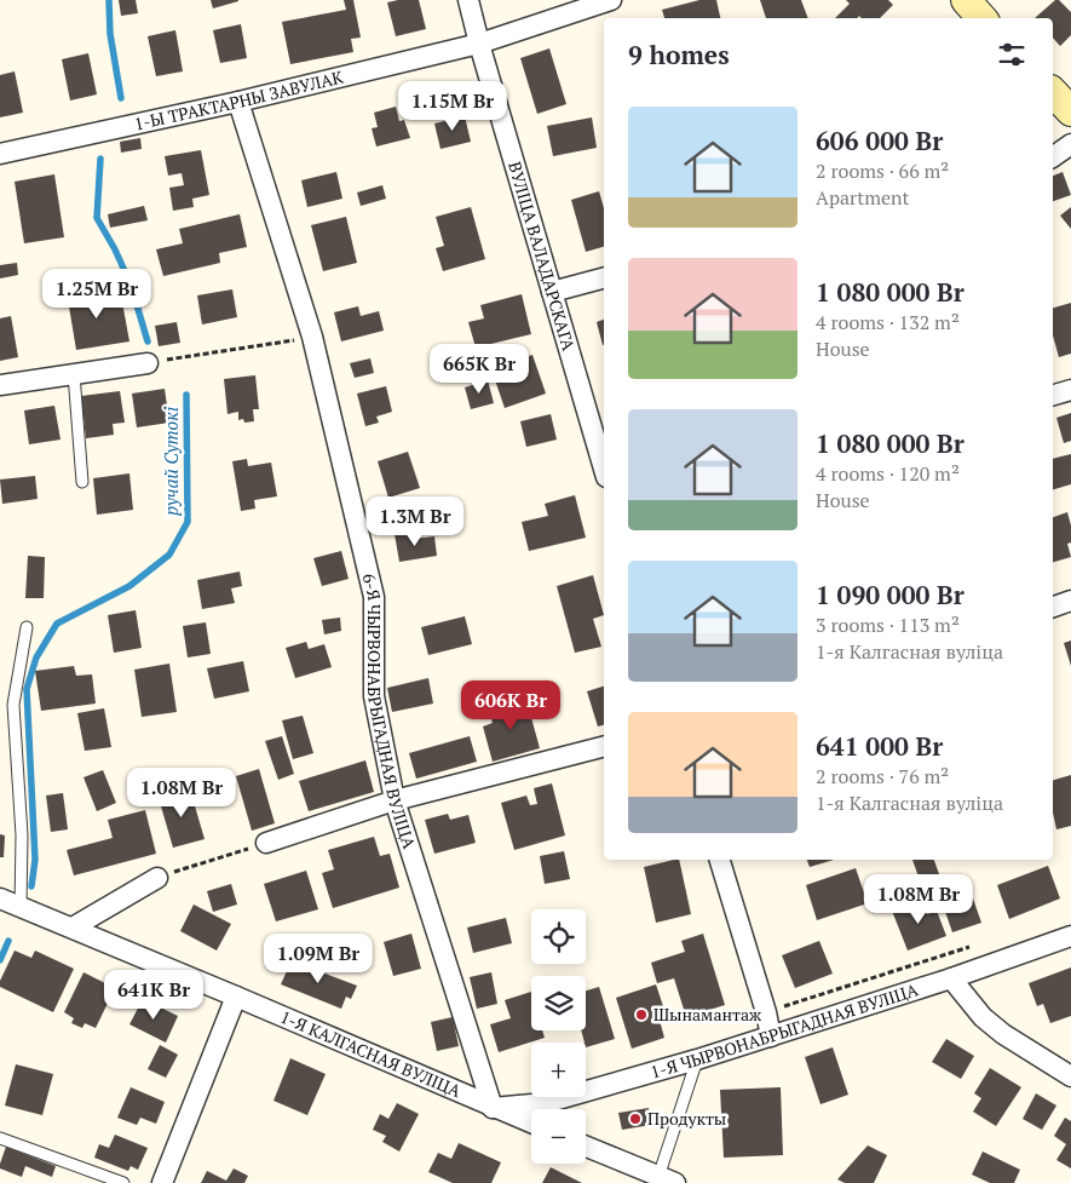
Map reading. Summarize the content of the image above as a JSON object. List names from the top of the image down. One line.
{"streets":{"street":["1-Ы ТРАКТАРНЫ ЗАВУЛАК","ВУЛІЦА ВАЛАДАРСКАГА","6-Я ЧЫРВОНАБРЫГАДНАЯ ВУЛІЦА","1-Я ЧЫРВОНАБРЫГАДНАЯ ВУЛІЦА","1-Я КАЛГАСНАЯ ВУЛІЦА"]},"crossings":[["1-Ы ТРАКТАРНЫ ЗАВУЛАК","ВУЛІЦА ВАЛАДАРСКАГА"],["1-Ы ТРАКТАРНЫ ЗАВУЛАК","6-Я ЧЫРВОНАБРЫГАДНАЯ ВУЛІЦА"],["6-Я ЧЫРВОНАБРЫГАДНАЯ ВУЛІЦА","1-Я ЧЫРВОНАБРЫГАДНАЯ ВУЛІЦА"],["6-Я ЧЫРВОНАБРЫГАДНАЯ ВУЛІЦА","1-Я КАЛГАСНАЯ ВУЛІЦА"],["1-Я ЧЫРВОНАБРЫГАДНАЯ ВУЛІЦА","1-Я КАЛГАСНАЯ ВУЛІЦА"]],"water":["ручай Сутокі"],"places":["Шынамантаж","Продукты"],"page":{"heading":"9 homes","price":["1.15M Br","1.25M Br","665K Br","1.3M Br","606K Br","1.08M Br","1.08M Br","1.09M Br","641K Br"],"list":[{"name":"606 000 Br","note":"2 rooms · 66 m² · Apartment"},{"name":"1 080 000 Br","note":"4 rooms · 132 m² · House"},{"name":"1 080 000 Br","note":"4 rooms · 120 m² · House"},{"name":"1 090 000 Br","note":"3 rooms · 113 m² · 1-я Калгасная вуліца"},{"name":"641 000 Br","note":"2 rooms · 76 m² · 1-я Калгасная вуліца"}],"map_buttons":["+","−"]}}
